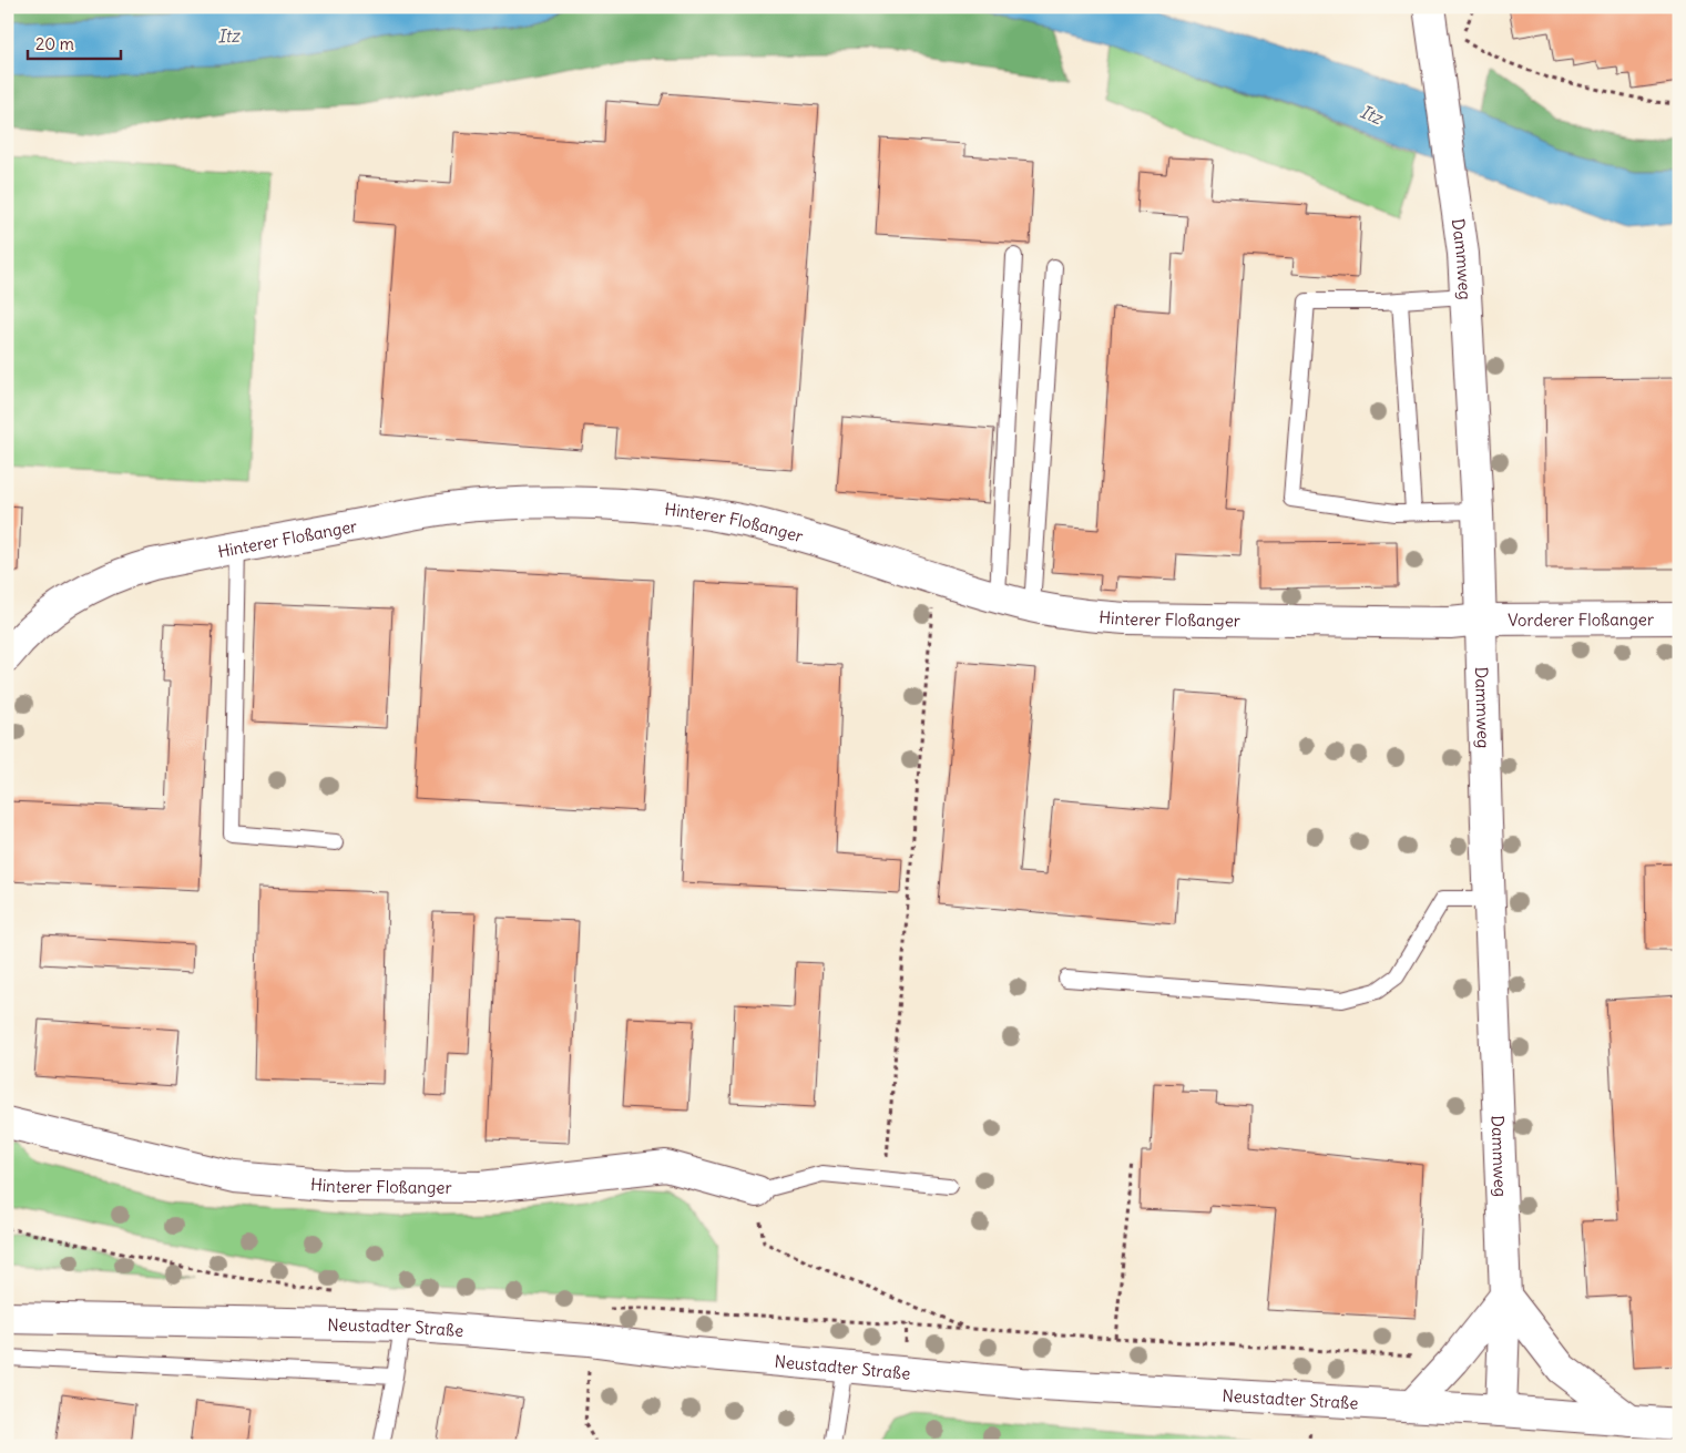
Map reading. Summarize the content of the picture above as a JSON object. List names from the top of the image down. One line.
{"streets":{"street":["Dammweg","Hinterer Floßanger","Vorderer Floßanger","Neustadter Straße"]},"crossings":[["Dammweg","Hinterer Floßanger"],["Dammweg","Vorderer Floßanger"],["Dammweg","Neustadter Straße"],["Hinterer Floßanger","Vorderer Floßanger"]],"water":["Itz"],"scale_bar":"20 m"}
